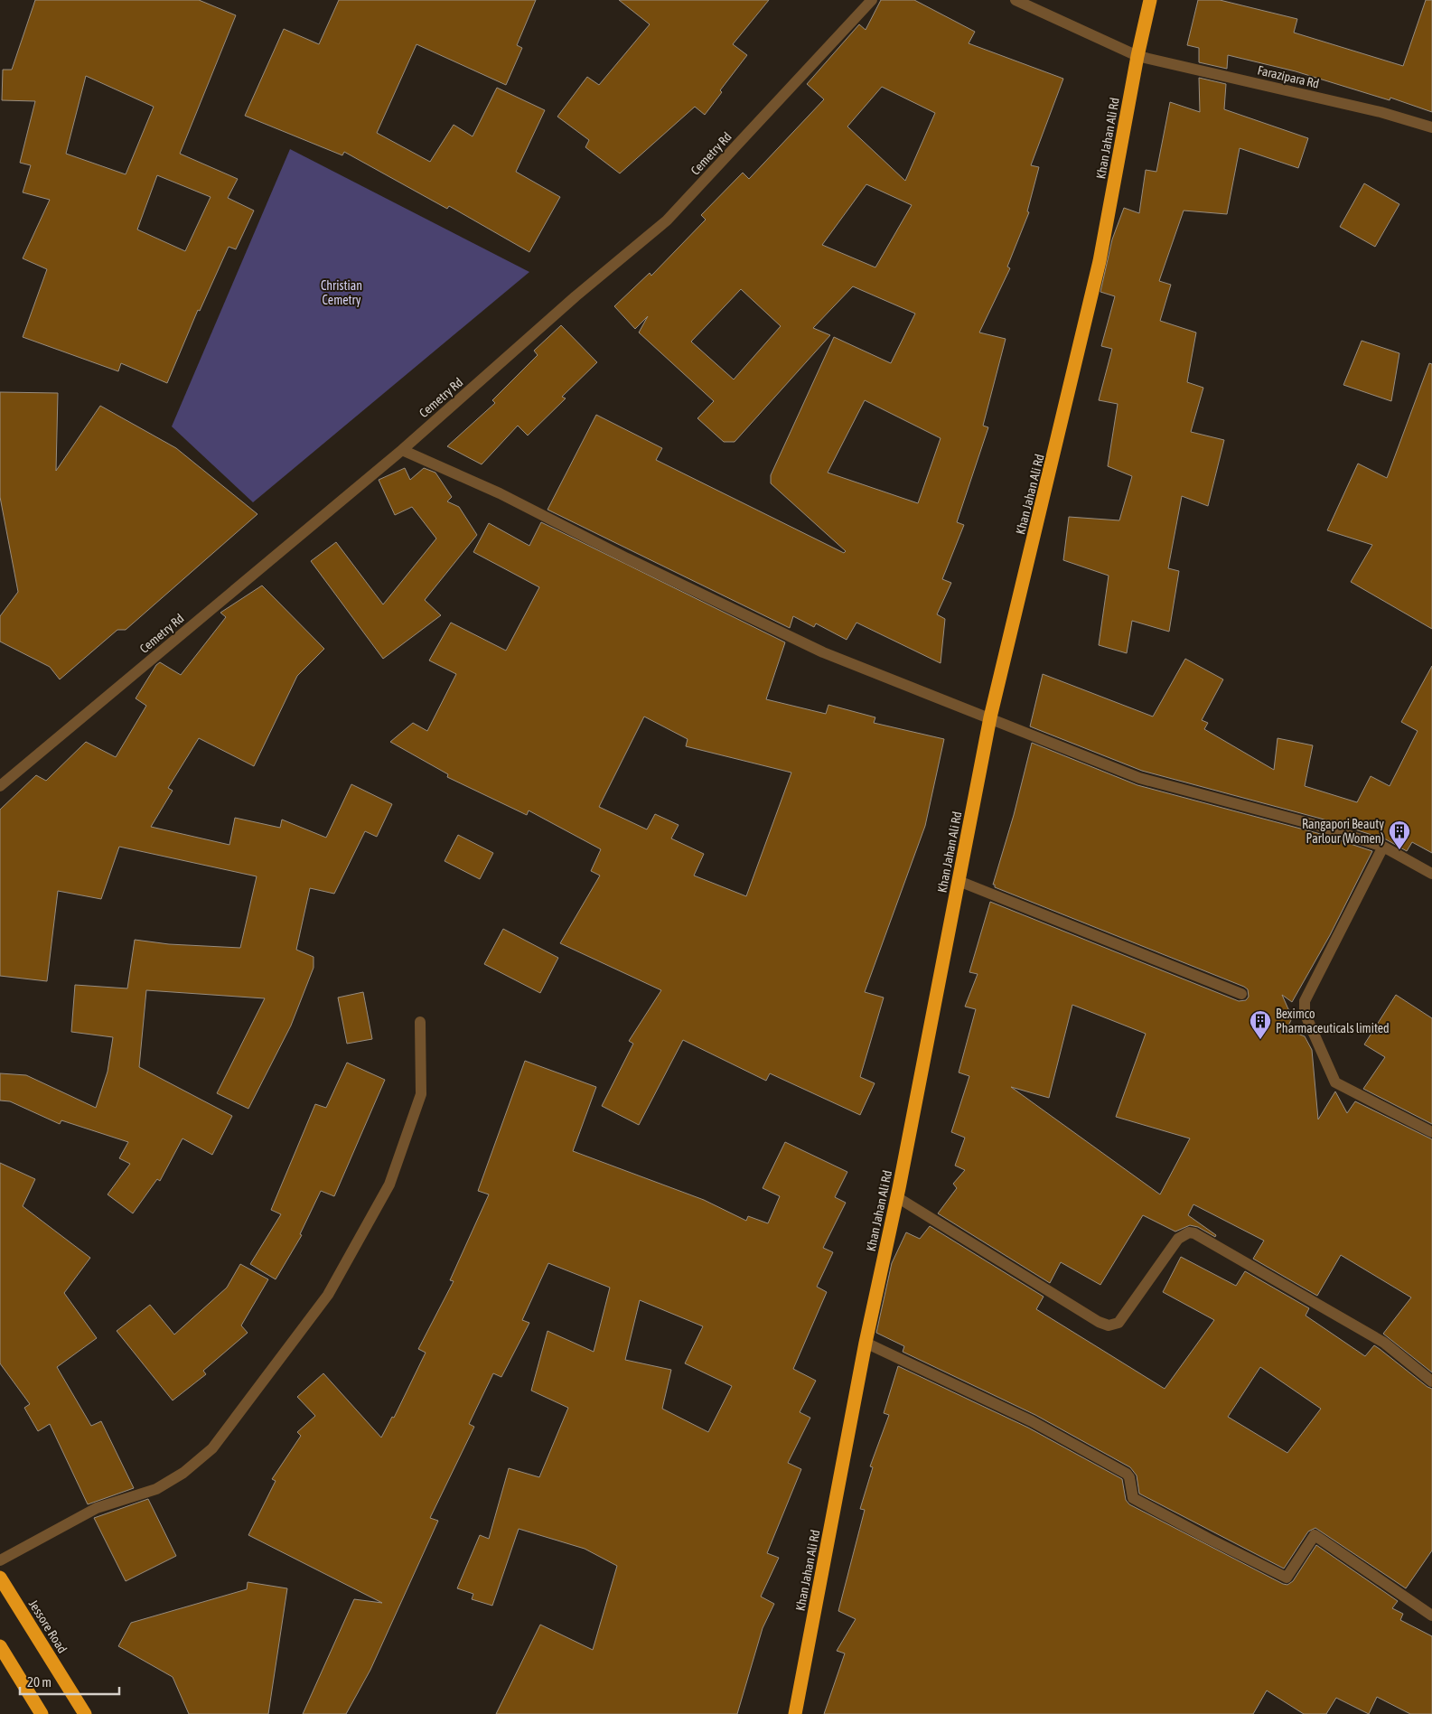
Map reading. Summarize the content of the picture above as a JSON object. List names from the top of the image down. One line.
{"streets":{"highway":["Khan Jahan Ali Rd","Jessore Road"],"street":["Farazipara Rd","Cemetry Rd"]},"crossings":[["Farazipara Rd","Khan Jahan Ali Rd"]],"parks":["Christian Cemetry"],"places":{"building":["Rangapori Beauty Parlour (Women)","Beximco Pharmaceuticals limited"]},"scale_bar":"20 m"}
